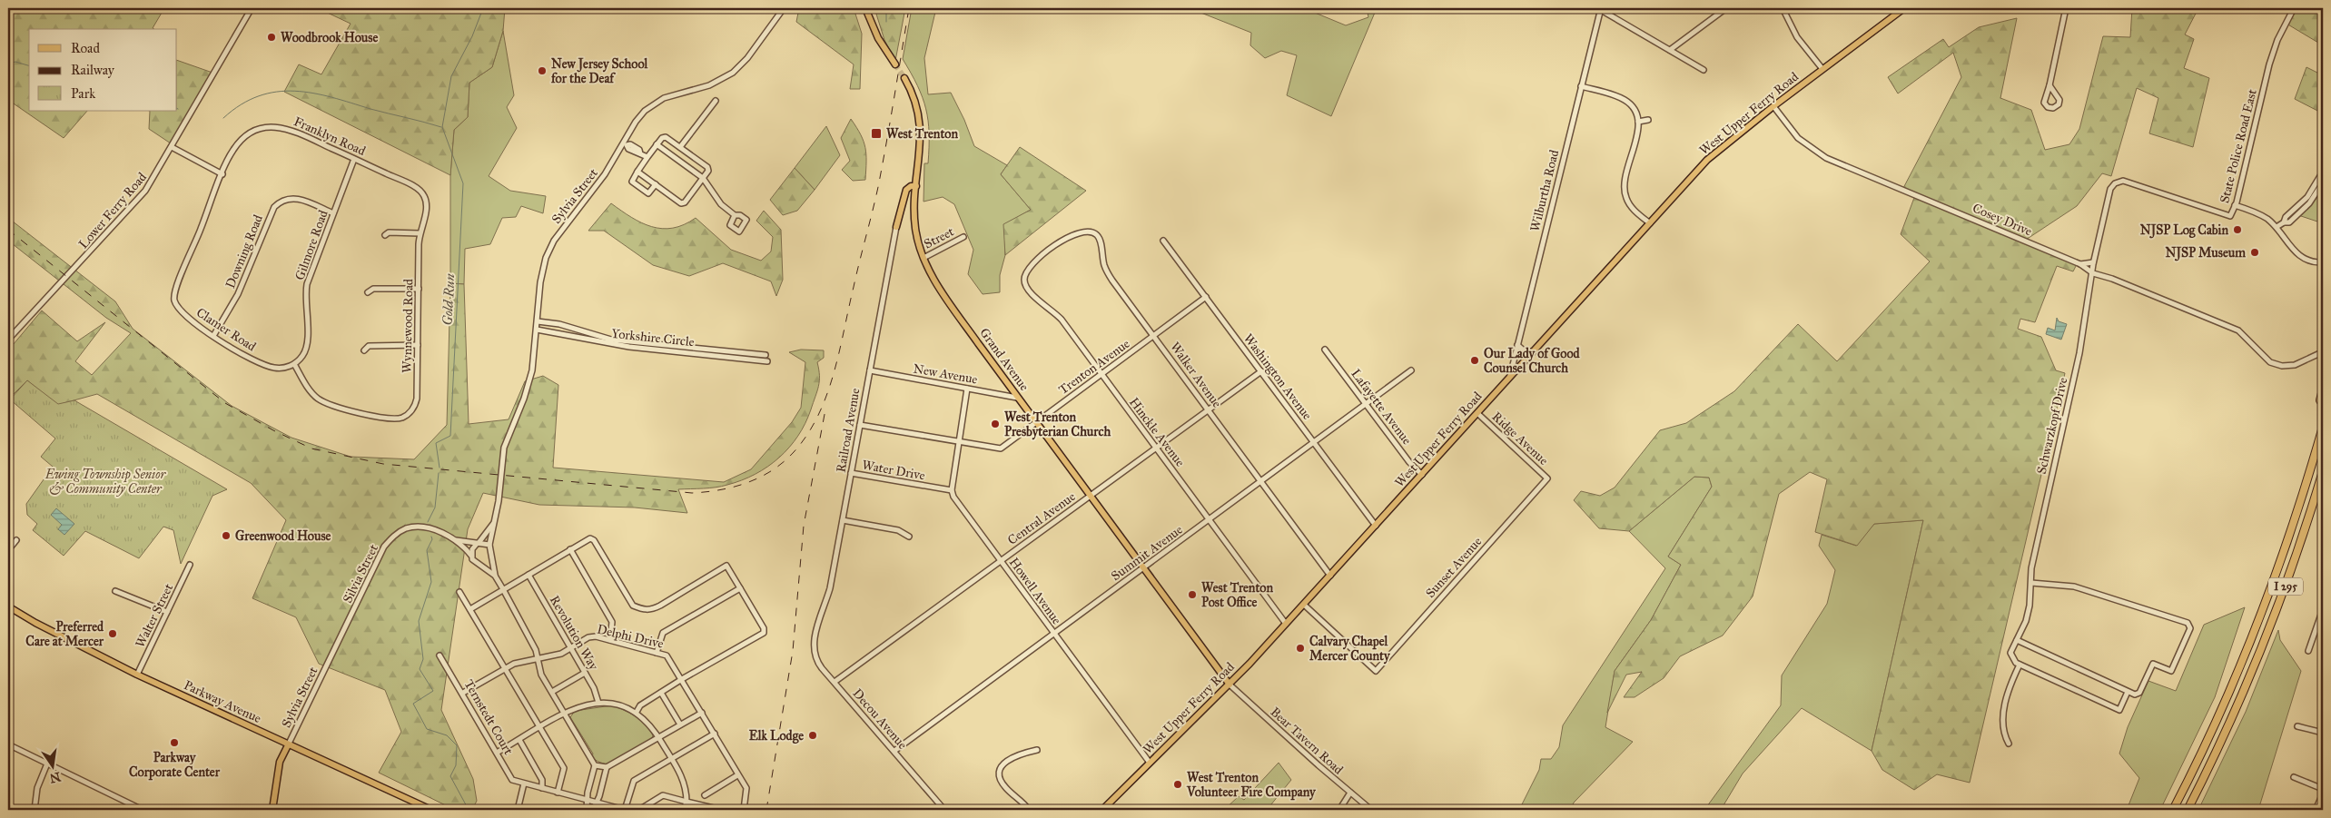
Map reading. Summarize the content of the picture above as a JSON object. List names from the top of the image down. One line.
{"streets":{"highway":["I 295"],"main road":["West Upper Ferry Road","Grand Avenue","Parkway Avenue"],"street":["Franklyn Road","State Police Road East","Wilburtha Road","Sylvia Street","Lower Ferry Road","Cosey Drive","Street","Gilmore Road","Downing Road","Wynnewood Road","Clamer Road","Yorkshire Circle","Trenton Avenue","New Avenue","Walker Avenue","Washington Avenue","Lafayette Avenue","Schwarzkopf Drive","Railroad Avenue","Hinckle Avenue","Ridge Avenue","Water Drive","Central Avenue","Summit Avenue","Sunset Avenue","Silvia Street","Howell Avenue","Walter Street","Revolution Way","Delphi Drive","Ternstedt Court","Decou Avenue","Bear Tavern Road"]},"crossings":[["West Upper Ferry Road","Wilburtha Road"],["West Upper Ferry Road","Cosey Drive"],["West Upper Ferry Road","Grand Avenue"],["West Upper Ferry Road","Walker Avenue"],["West Upper Ferry Road","Washington Avenue"],["West Upper Ferry Road","Lafayette Avenue"],["West Upper Ferry Road","Hinckle Avenue"],["West Upper Ferry Road","Ridge Avenue"],["West Upper Ferry Road","Sunset Avenue"],["West Upper Ferry Road","Howell Avenue"],["West Upper Ferry Road","Bear Tavern Road"],["Franklyn Road","Gilmore Road"],["Franklyn Road","Wynnewood Road"],["Franklyn Road","Clamer Road"],["State Police Road East","Cosey Drive"],["State Police Road East","Schwarzkopf Drive"],["Sylvia Street","Yorkshire Circle"],["Sylvia Street","Silvia Street"],["Sylvia Street","Parkway Avenue"],["Cosey Drive","Schwarzkopf Drive"],["Street","Grand Avenue"],["Gilmore Road","Downing Road"],["Gilmore Road","Wynnewood Road"],["Gilmore Road","Clamer Road"],["Downing Road","Clamer Road"],["Wynnewood Road","Clamer Road"],["Grand Avenue","Trenton Avenue"],["Grand Avenue","New Avenue"],["Grand Avenue","Central Avenue"],["Grand Avenue","Summit Avenue"],["Grand Avenue","Bear Tavern Road"],["Trenton Avenue","Walker Avenue"],["Trenton Avenue","Washington Avenue"],["Trenton Avenue","Railroad Avenue"],["Trenton Avenue","Hinckle Avenue"],["New Avenue","Railroad Avenue"],["Walker Avenue","Hinckle Avenue"],["Walker Avenue","Central Avenue"],["Walker Avenue","Summit Avenue"],["Washington Avenue","Central Avenue"],["Washington Avenue","Summit Avenue"],["Lafayette Avenue","Summit Avenue"],["Railroad Avenue","Water Drive"],["Railroad Avenue","Decou Avenue"],["Hinckle Avenue","Central Avenue"],["Hinckle Avenue","Summit Avenue"],["Ridge Avenue","Sunset Avenue"],["Water Drive","Howell Avenue"],["Central Avenue","Howell Avenue"],["Central Avenue","Decou Avenue"],["Summit Avenue","Howell Avenue"],["Summit Avenue","Decou Avenue"],["Walter Street","Parkway Avenue"],["Revolution Way","Delphi Drive"],["Delphi Drive","Ternstedt Court"]],"water":["Gold Run"],"parks":["Ewing Township Senior & Community Center"],"places":{"other":["Woodbrook House","New Jersey School for the Deaf","NJSP Log Cabin","NJSP Museum","Our Lady of Good Counsel Church","West Trenton Presbyterian Church","Greenwood House","West Trenton Post Office","Preferred Care at Mercer","Calvary Chapel Mercer County","Elk Lodge","Parkway Corporate Center","West Trenton Volunteer Fire Company"],"transit":["West Trenton"]},"legend":["Road","Railway","Park"],"north":"bottom"}
